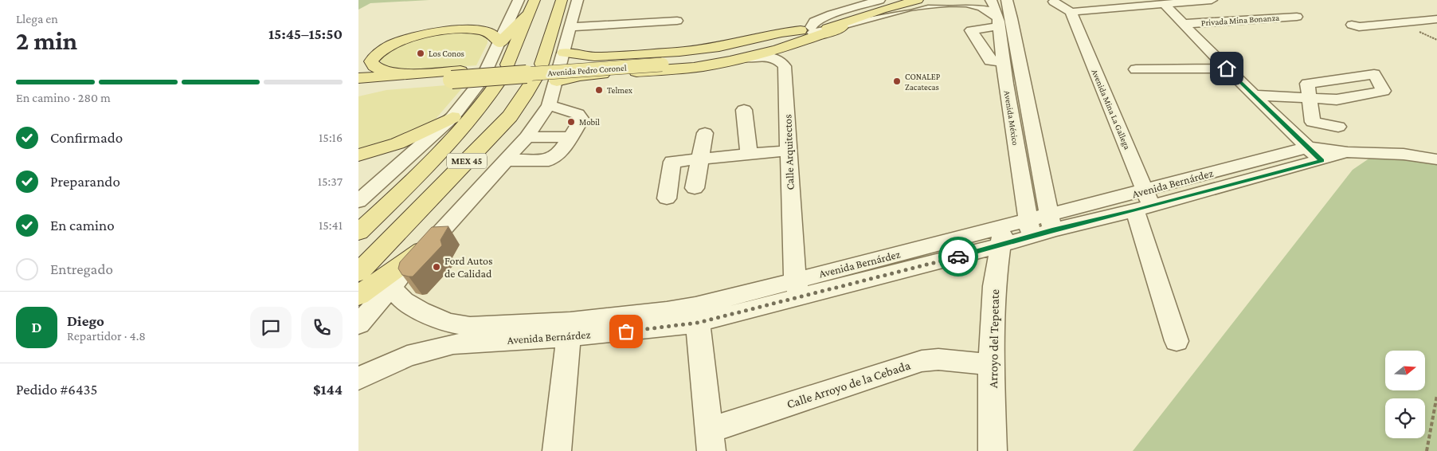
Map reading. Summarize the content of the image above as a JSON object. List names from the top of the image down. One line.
{"streets":{"main road":["Avenida Pedro Coronel","MEX 45"],"street":["Privada Mina Bonanza","Avenida Mina La Gallega","Avenida México","Calle Arquitectos","Avenida Bernárdez","Arroyo del Tepetate","Calle Arroyo de la Cebada"]},"crossings":[["Avenida Mina La Gallega","Avenida Bernárdez"],["Avenida México","Avenida Bernárdez"],["Calle Arquitectos","Avenida Bernárdez"],["Avenida Bernárdez","Arroyo del Tepetate"],["Arroyo del Tepetate","Calle Arroyo de la Cebada"]],"places":["Los Conos","CONALEP Zacatecas","Telmex","Mobil","Ford Autos de Calidad"],"north":"right","page":{"heading":["2 min","Llega en","15:45–15:50"],"panel":["Diego","Repartidor · 4.8","Pedido #6435","$144"],"bar":"En camino · 280 m","list":[["Confirmado","15:16"],["Preparando","15:37"],["En camino","15:41"],"Entregado"],"round":"D"}}
